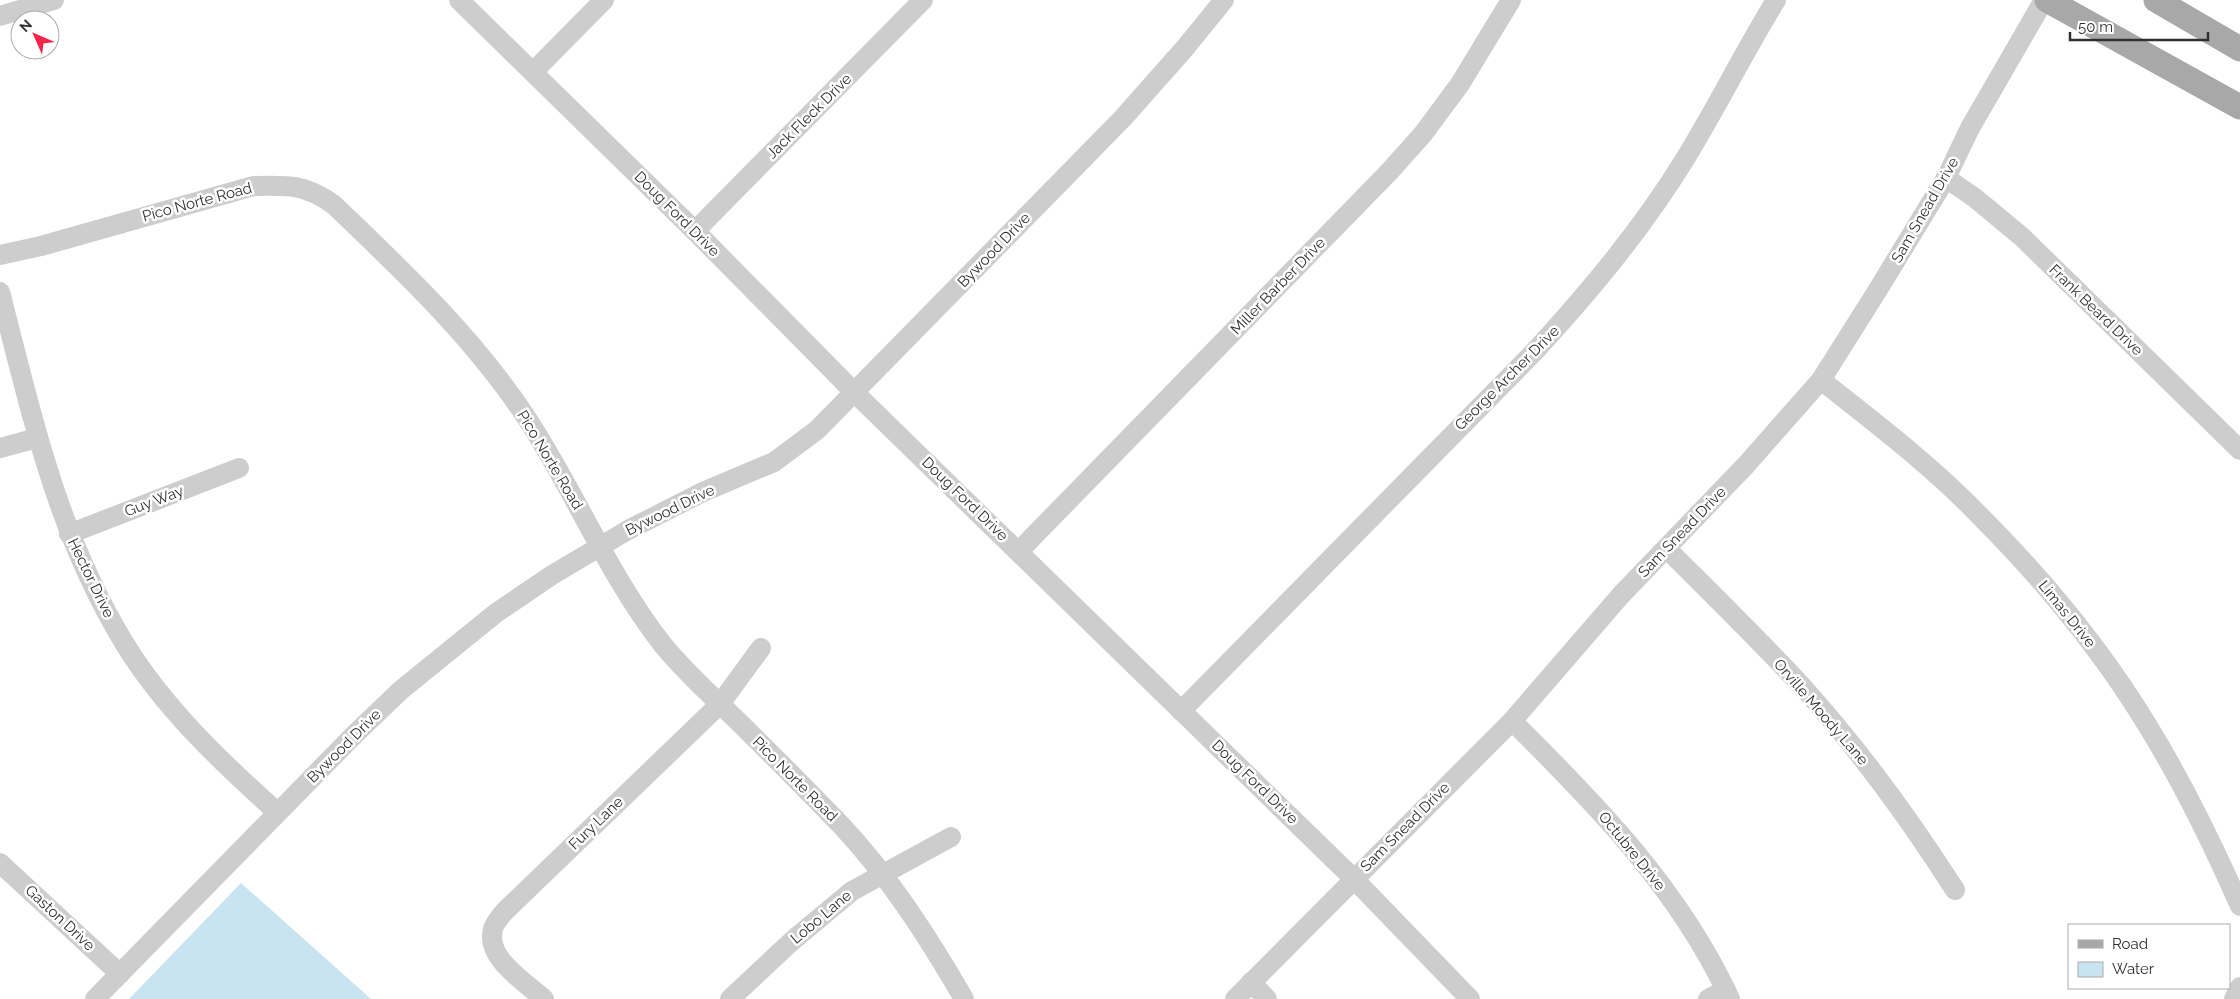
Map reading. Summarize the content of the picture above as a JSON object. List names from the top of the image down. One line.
{"streets":{"street":["Jack Fleck Drive","Pico Norte Road","Sam Snead Drive","Doug Ford Drive","Bywood Drive","Miller Barber Drive","Frank Beard Drive","George Archer Drive","Guy Way","Hector Drive","Limas Drive","Orville Moody Lane","Fury Lane","Octubre Drive","Lobo Lane","Gaston Drive"]},"crossings":[["Jack Fleck Drive","Doug Ford Drive"],["Pico Norte Road","Bywood Drive"],["Pico Norte Road","Fury Lane"],["Pico Norte Road","Lobo Lane"],["Sam Snead Drive","Doug Ford Drive"],["Sam Snead Drive","Frank Beard Drive"],["Sam Snead Drive","Limas Drive"],["Sam Snead Drive","Orville Moody Lane"],["Sam Snead Drive","Octubre Drive"],["Doug Ford Drive","Bywood Drive"],["Doug Ford Drive","Miller Barber Drive"],["Doug Ford Drive","George Archer Drive"],["Bywood Drive","Hector Drive"],["Bywood Drive","Gaston Drive"],["Guy Way","Hector Drive"]],"legend":["Road","Water"],"scale_bar":"50 m","north":"top left"}
